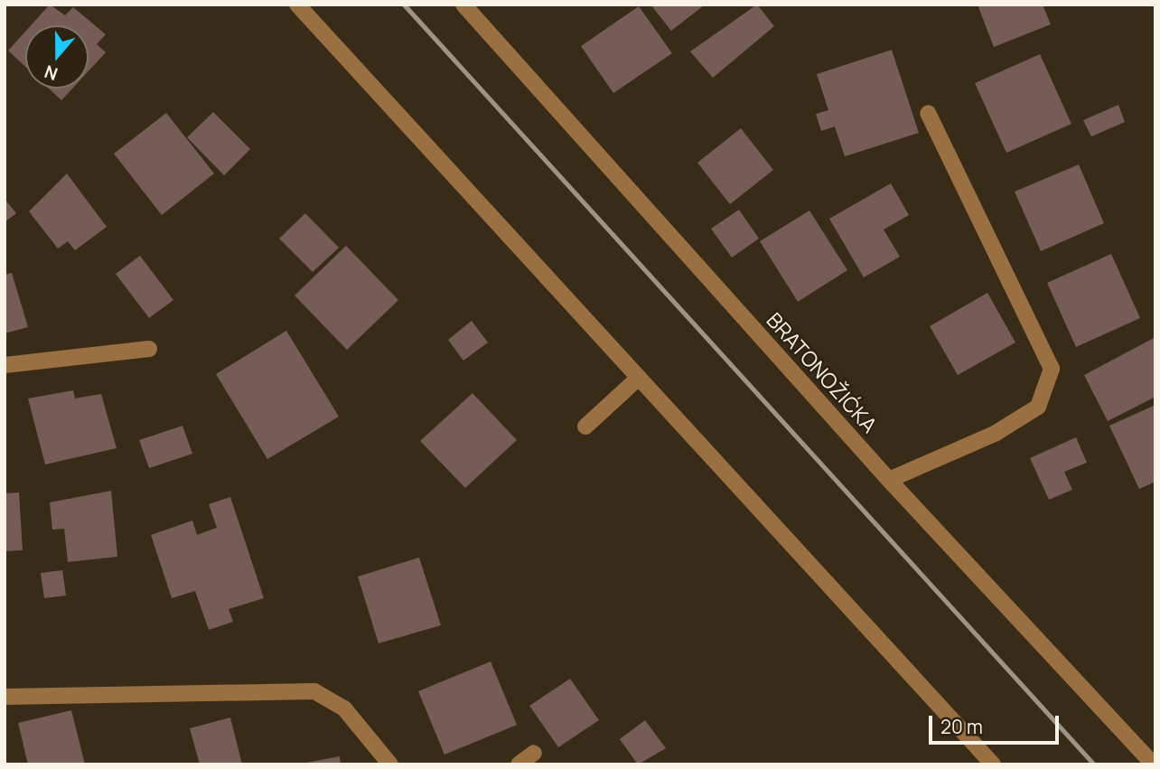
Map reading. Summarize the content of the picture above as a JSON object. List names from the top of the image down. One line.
{"streets":{"street":["BRATONOŽIĆKA"]},"scale_bar":"20 m","north":"bottom"}
